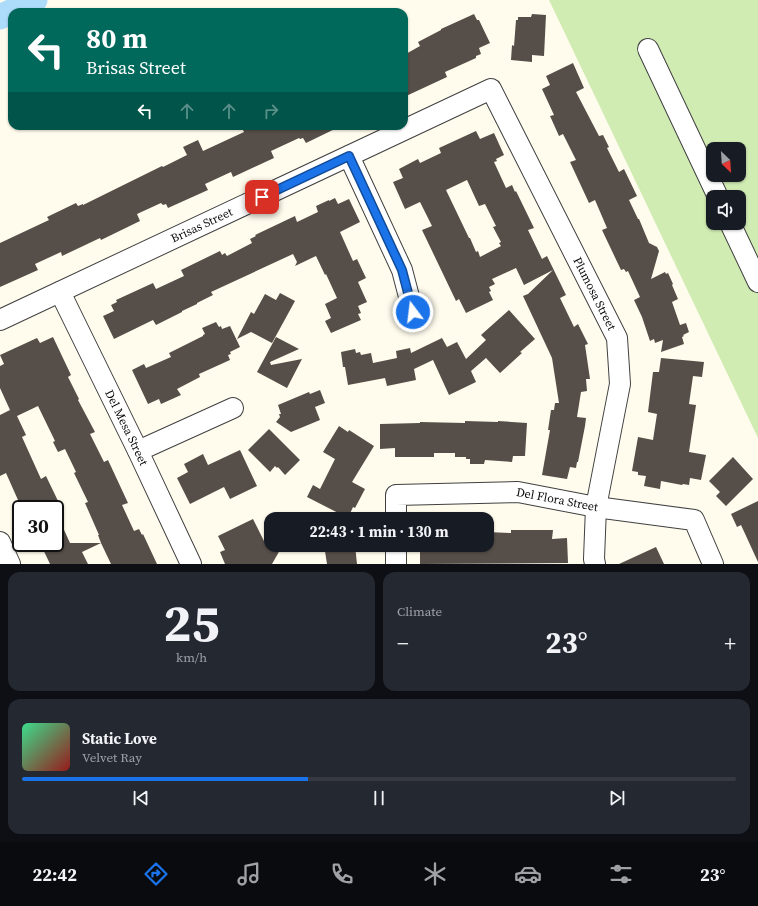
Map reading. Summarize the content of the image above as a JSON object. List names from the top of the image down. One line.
{"streets":{"street":["Brisas Street","Plumosa Street","Del Mesa Street","Del Flora Street"]},"crossings":[["Brisas Street","Plumosa Street"],["Brisas Street","Del Mesa Street"],["Plumosa Street","Del Flora Street"]],"north":"bottom right","page":{"turn":["80 m","Brisas Street"],"limit":"30","trip":"22:43 · 1 min · 130 m","tile":[["25","km/h"],"Climate"],"heat":["−","23°","+"],"song":["Static Love","Velvet Ray"],"tabs":["22:42","23°"]}}
